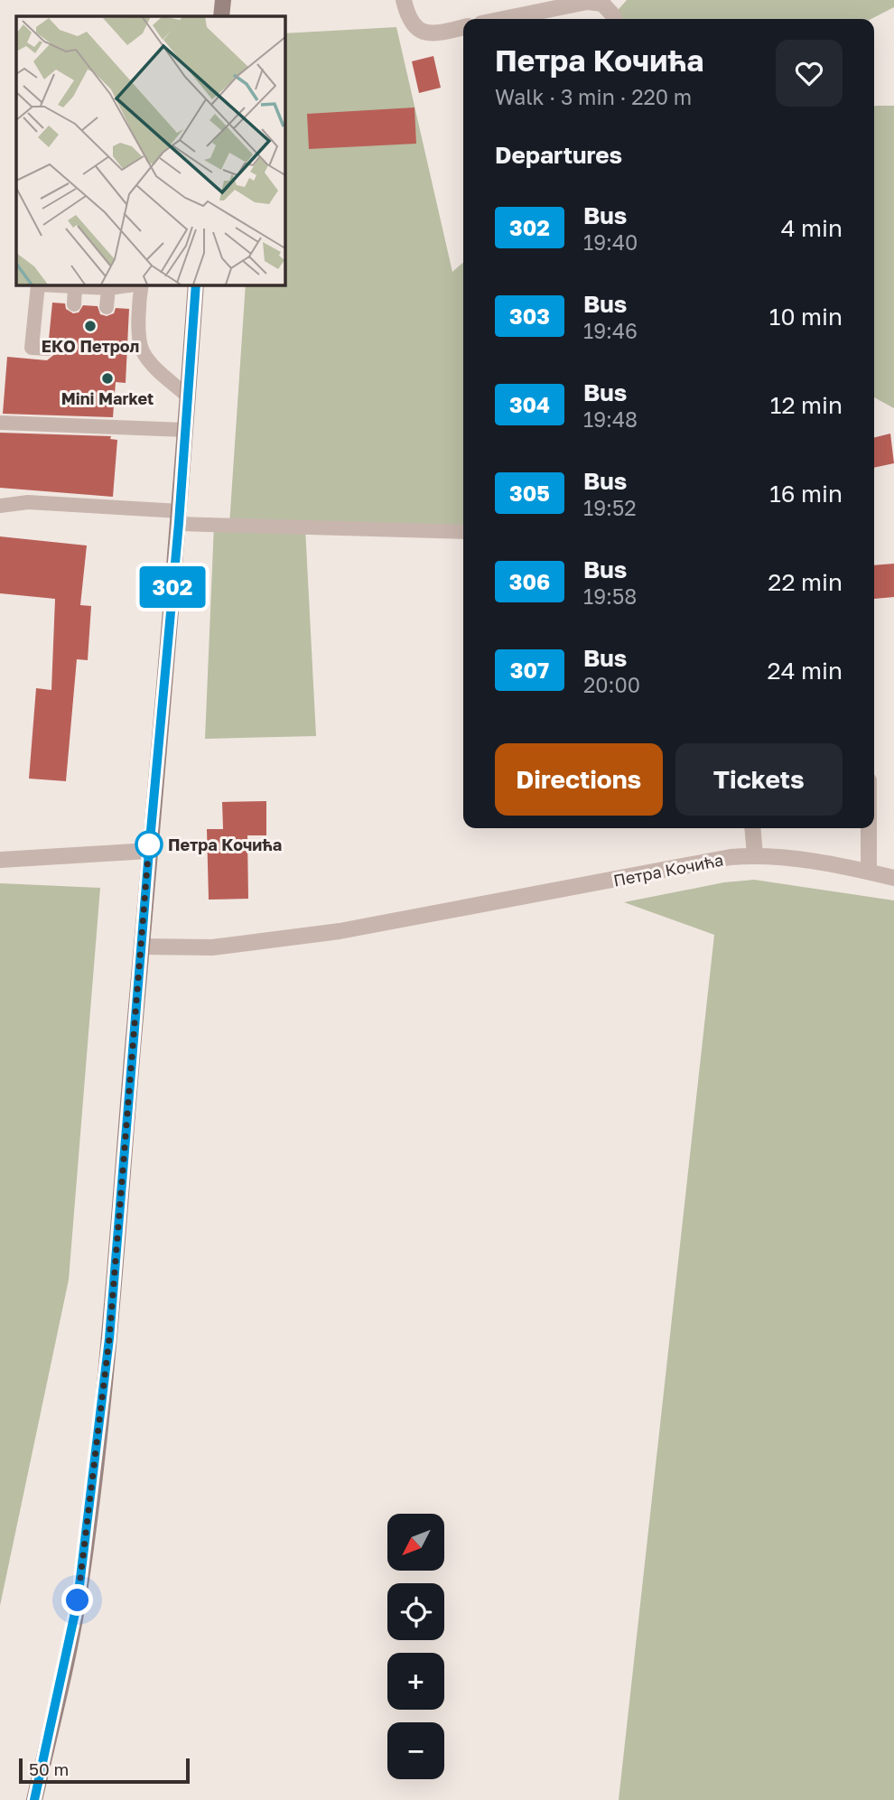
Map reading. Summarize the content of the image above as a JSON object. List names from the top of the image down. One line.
{"streets":{"street":["Петра Кочића"]},"places":["ЕКО Петрол","Mini Market","Петра Кочића"],"lines":["bus line 302"],"scale_bar":"50 m","north":"bottom left","page":{"on_map":"302","heading":[["Петра Кочића","Walk · 3 min · 220 m"],"Departures"],"list":[{"mark":"302","name":"Bus","note":"19:40","value":"4 min"},{"mark":"303","name":"Bus","note":"19:46","value":"10 min"},{"mark":"304","name":"Bus","note":"19:48","value":"12 min"},{"mark":"305","name":"Bus","note":"19:52","value":"16 min"},{"mark":"306","name":"Bus","note":"19:58","value":"22 min"},{"mark":"307","name":"Bus","note":"20:00","value":"24 min"}],"buttons":["Directions","Tickets"],"map_buttons":["+","−"],"scale":"50 m"}}
